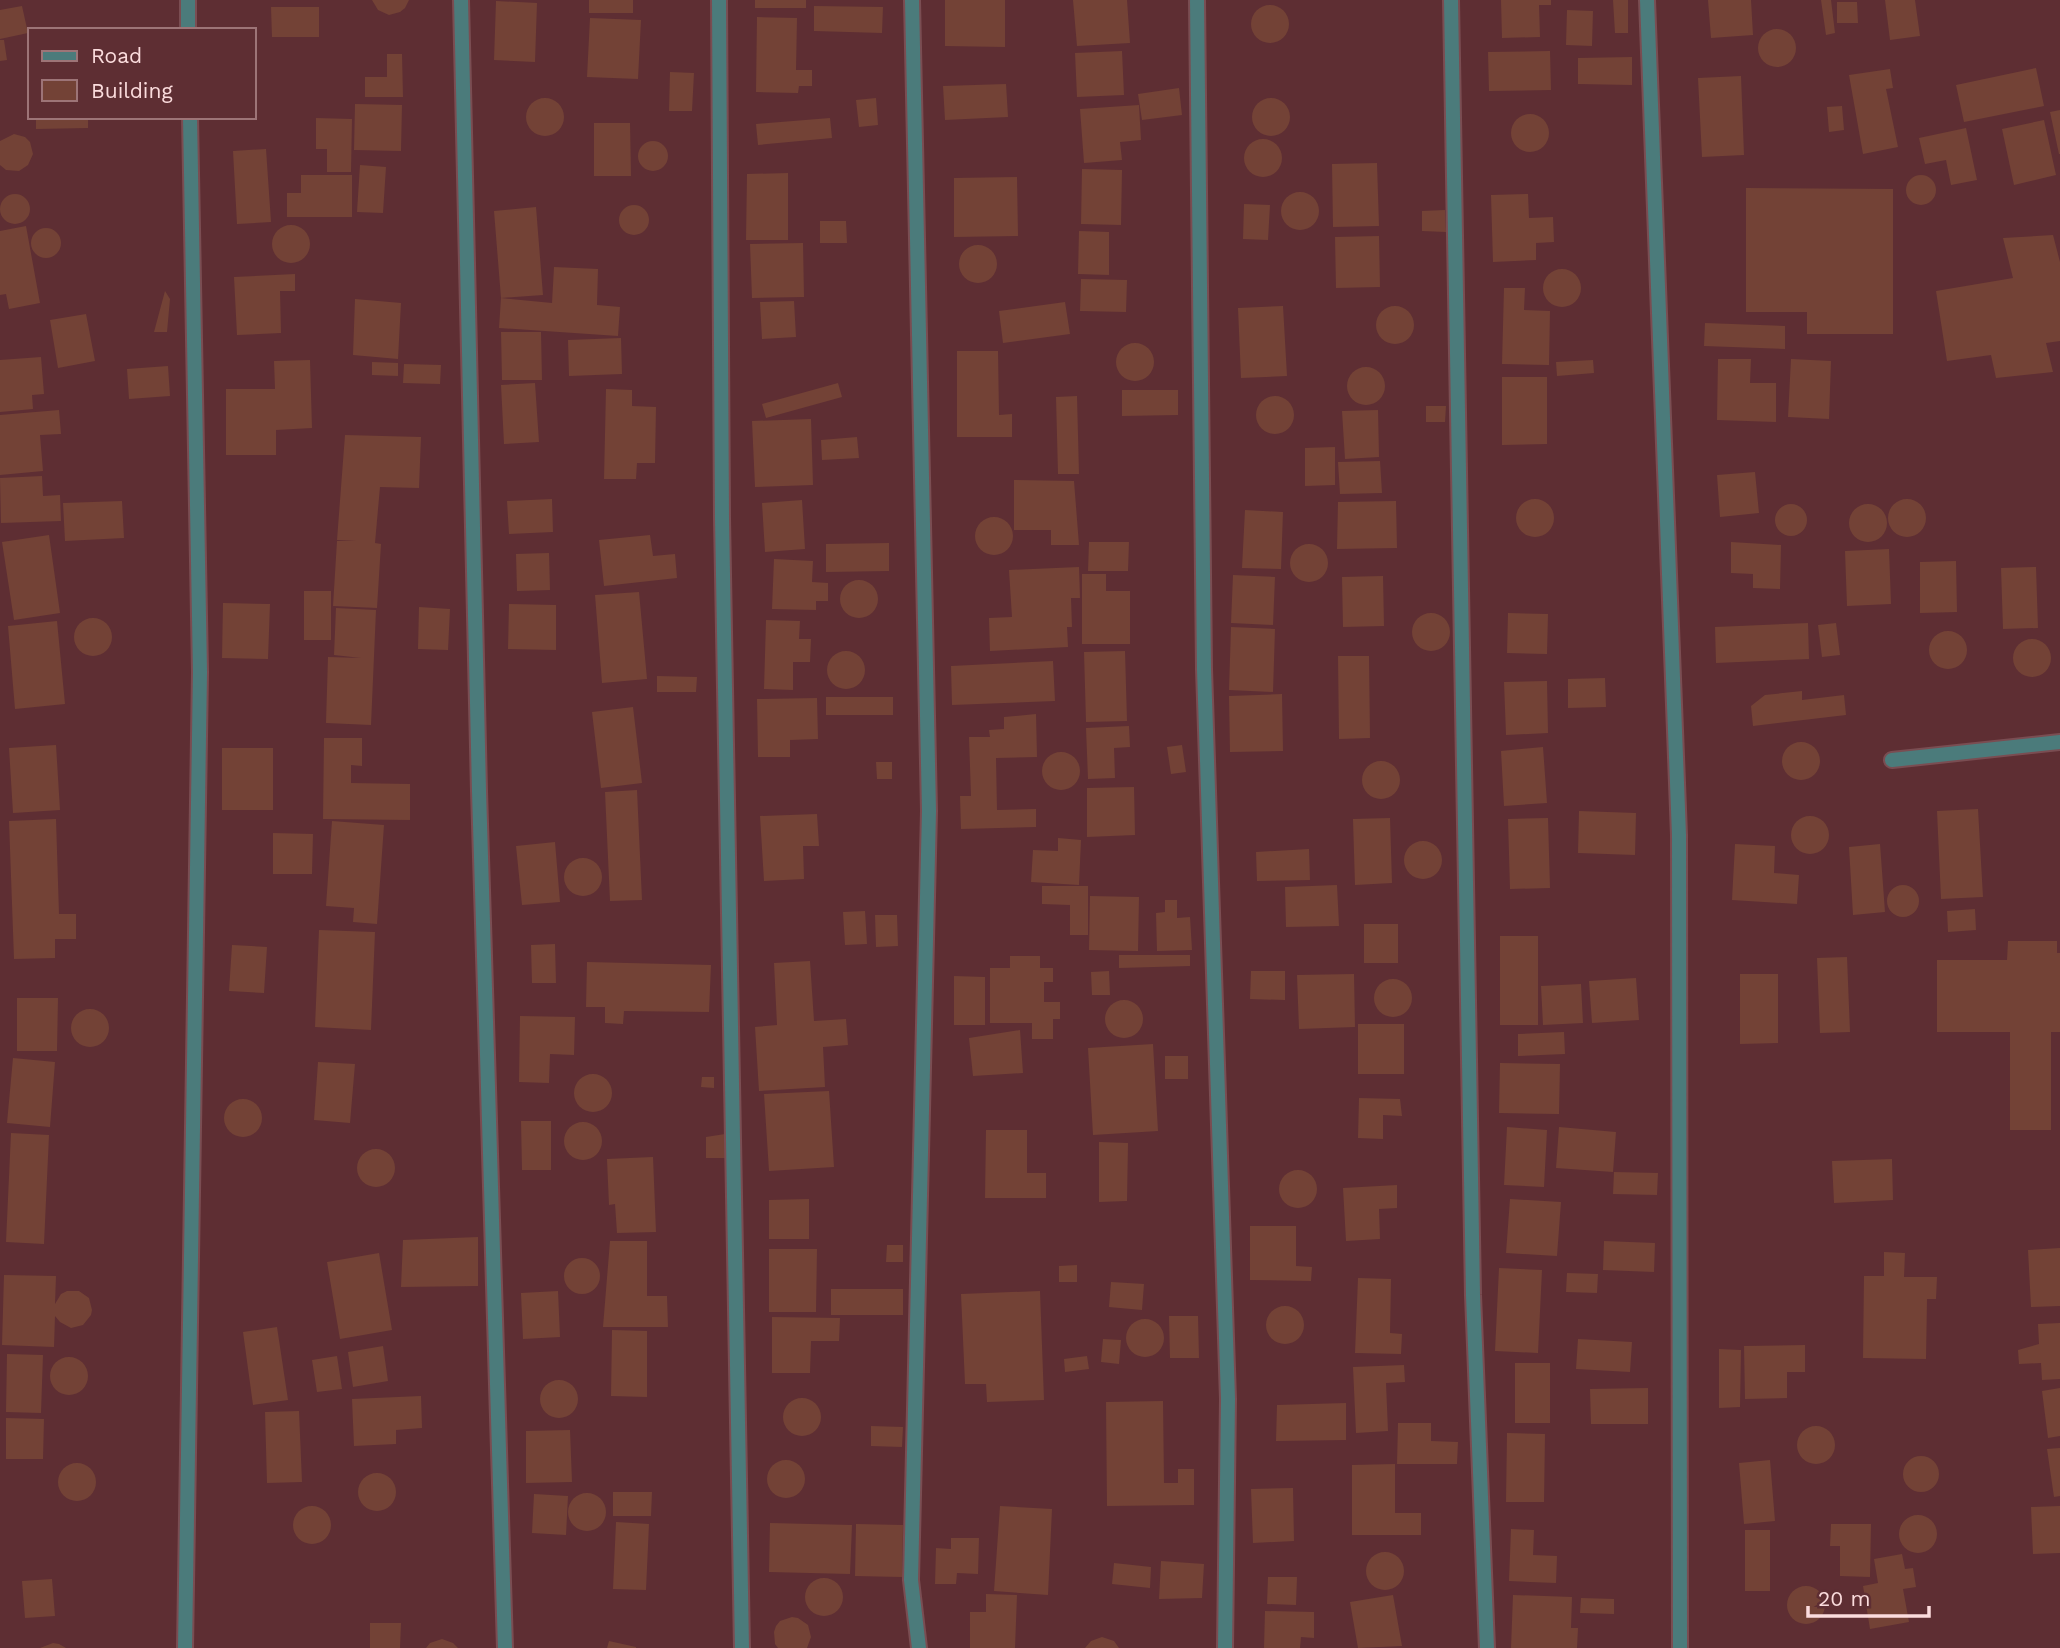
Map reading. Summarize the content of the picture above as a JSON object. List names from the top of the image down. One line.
{"legend":["Road","Building"],"scale_bar":"20 m"}
